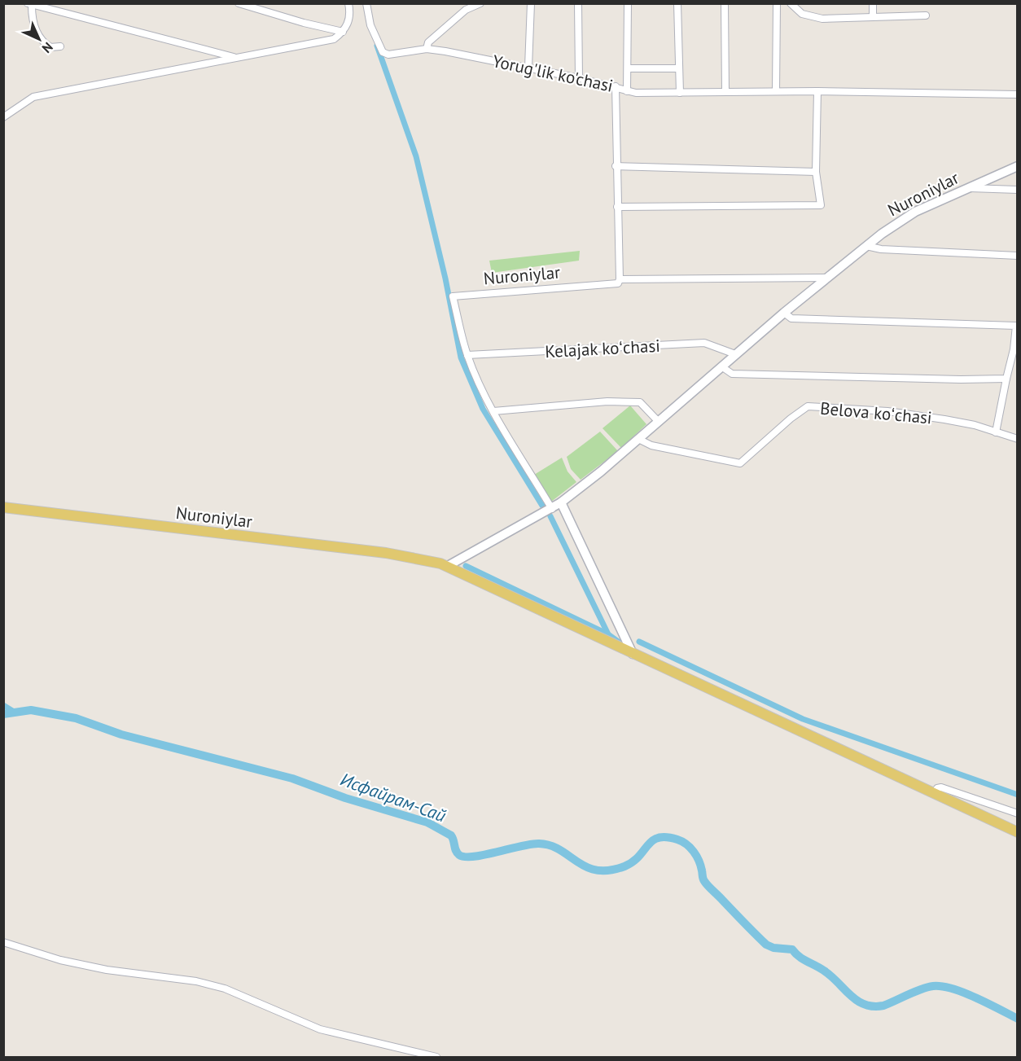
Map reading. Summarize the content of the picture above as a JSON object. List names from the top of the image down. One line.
{"streets":{"main road":["Nuroniylar"],"street":["Yorug'lik ko'chasi","Kelajak koʻchasi","Belova koʻchasi"]},"crossings":[["Nuroniylar","Kelajak koʻchasi"],["Nuroniylar","Belova koʻchasi"]],"water":["Исфайрам-Сай"],"north":"bottom right"}
